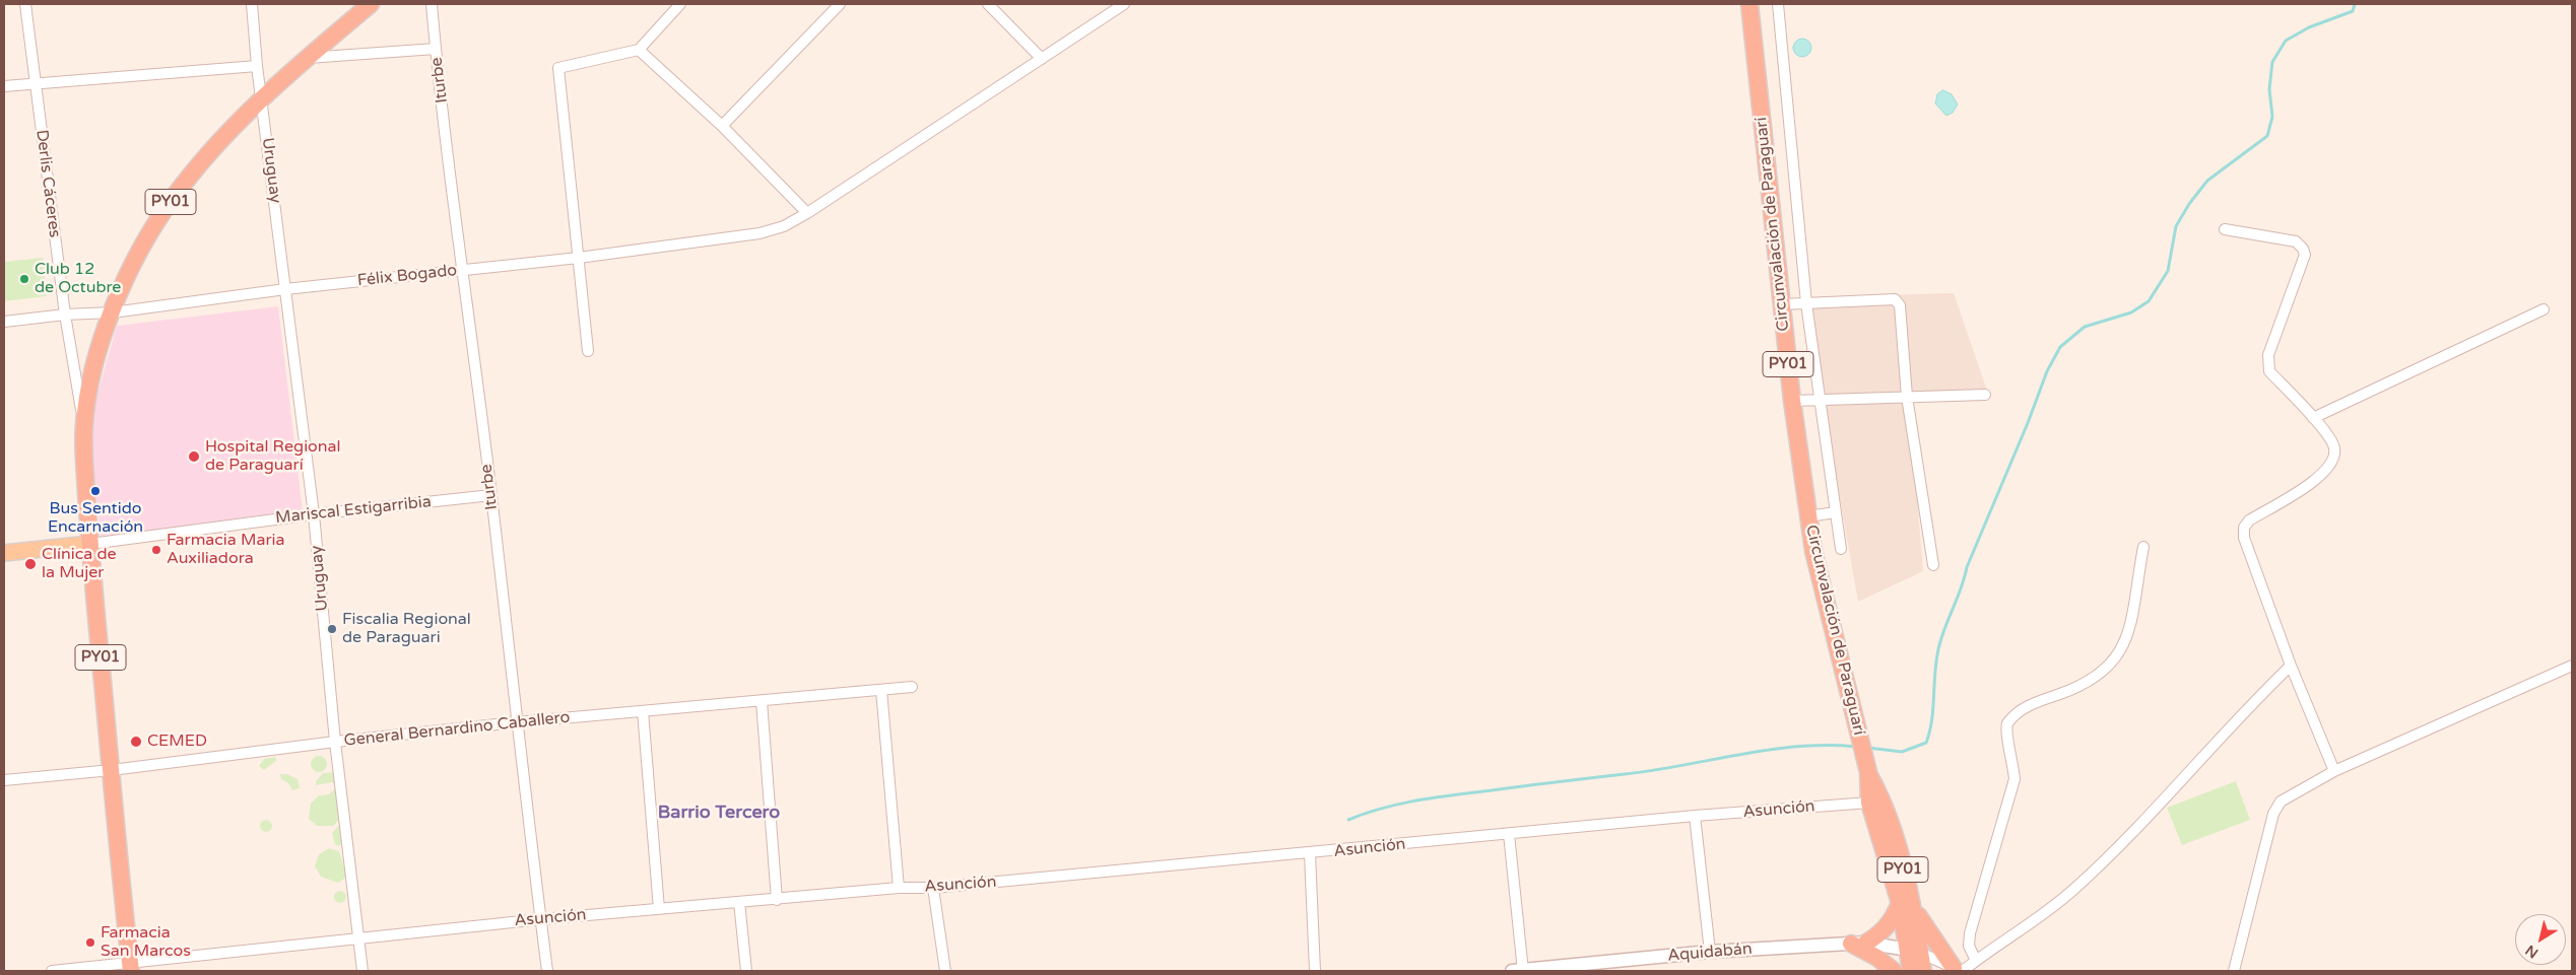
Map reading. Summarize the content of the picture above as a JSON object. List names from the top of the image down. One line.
{"streets":{"highway":["PY01","Circunvalación de Paraguarí"],"main road":["Mariscal Estigarribia"],"street":["Iturbe","Uruguay","Derlis Cáceres","Félix Bogado","General Bernardino Caballero","Asunción","Aquidabán"]},"crossings":[["Iturbe","Félix Bogado"],["Iturbe","Mariscal Estigarribia"],["Iturbe","General Bernardino Caballero"],["Iturbe","Asunción"],["Uruguay","PY01"],["Uruguay","Félix Bogado"],["Uruguay","Mariscal Estigarribia"],["Uruguay","General Bernardino Caballero"],["Uruguay","Asunción"],["Derlis Cáceres","PY01"],["Derlis Cáceres","Félix Bogado"],["PY01","Félix Bogado"],["PY01","Mariscal Estigarribia"],["PY01","General Bernardino Caballero"],["PY01","Asunción"],["Circunvalación de Paraguarí","Asunción"],["Circunvalación de Paraguarí","Aquidabán"]],"districts":["Barrio Tercero"],"places":["Club 12 de Octubre","Hospital Regional de Paraguarí","Bus Sentido Encarnación","Farmacia Maria Auxiliadora","Clínica de la Mujer","Fiscalia Regional de Paraguari","CEMED","Farmacia San Marcos"],"north":"bottom left"}
